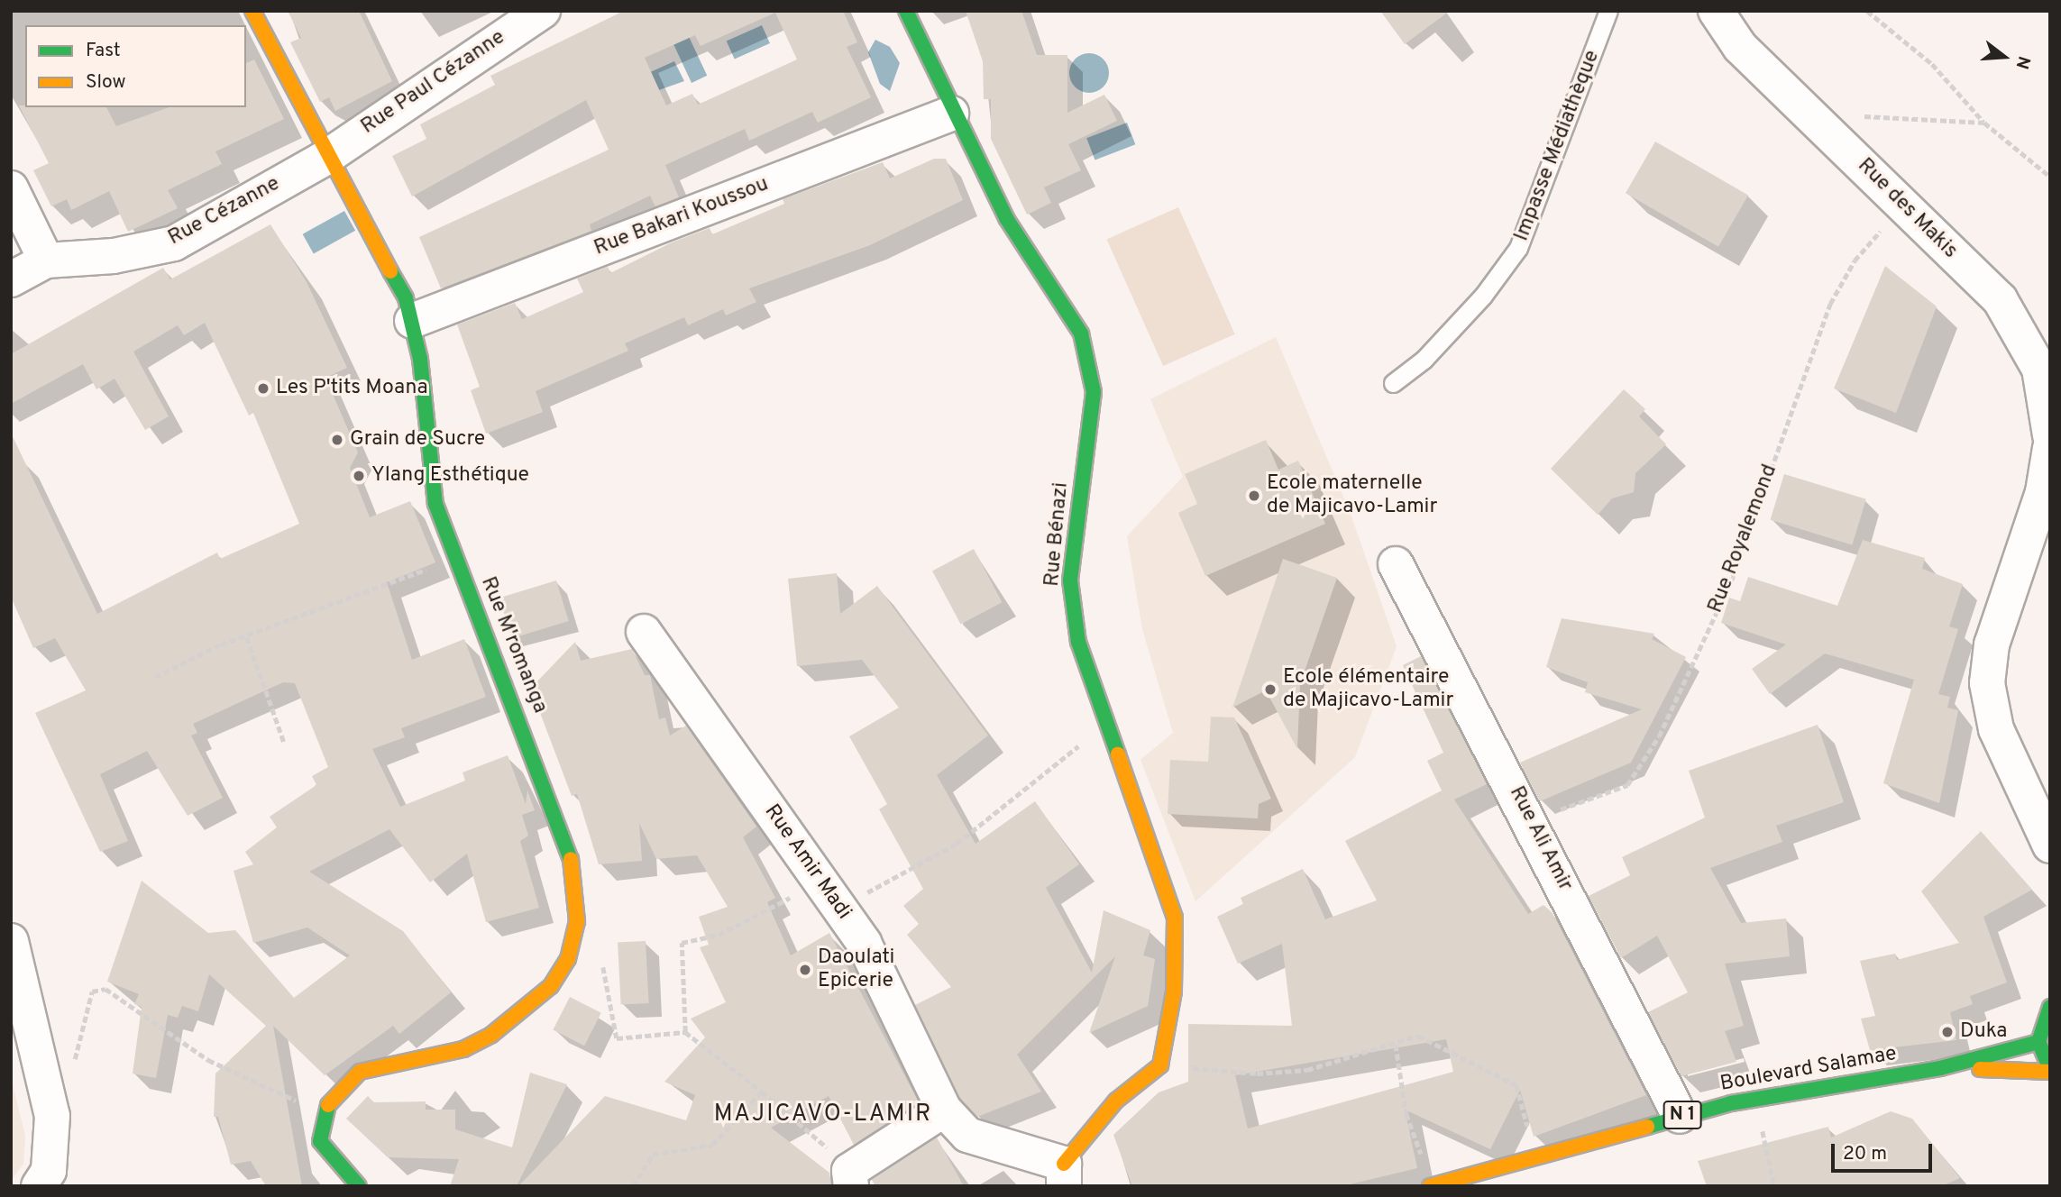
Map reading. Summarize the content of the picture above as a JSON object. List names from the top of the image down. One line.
{"streets":{"street":["Rue Paul Cézanne","Rue des Makis","Rue Cézanne","Rue Bakari Koussou","Rue Bénazi","Rue M'romanga","Rue Ali Amir","Rue Amir Madi","Boulevard Salamae","N 1"],"lane":["Impasse Médiathèque"],"path":["Rue Royalemond"]},"crossings":[["Rue Paul Cézanne","Rue Cézanne"],["Rue Paul Cézanne","Rue M'romanga"],["Rue des Makis","Rue Royalemond"],["Rue Cézanne","Rue M'romanga"],["Rue Bakari Koussou","Rue Bénazi"],["Rue Bakari Koussou","Rue M'romanga"],["Rue Royalemond","Rue Ali Amir"],["Rue Ali Amir","Boulevard Salamae"]],"districts":["MAJICAVO-LAMIR"],"places":["Les P'tits Moana","Grain de Sucre","Ylang Esthétique","Ecole maternelle de Majicavo-Lamir","Ecole élémentaire de Majicavo-Lamir","Daoulati Epicerie","Duka"],"legend":["Fast","Slow"],"scale_bar":"20 m","north":"right"}
